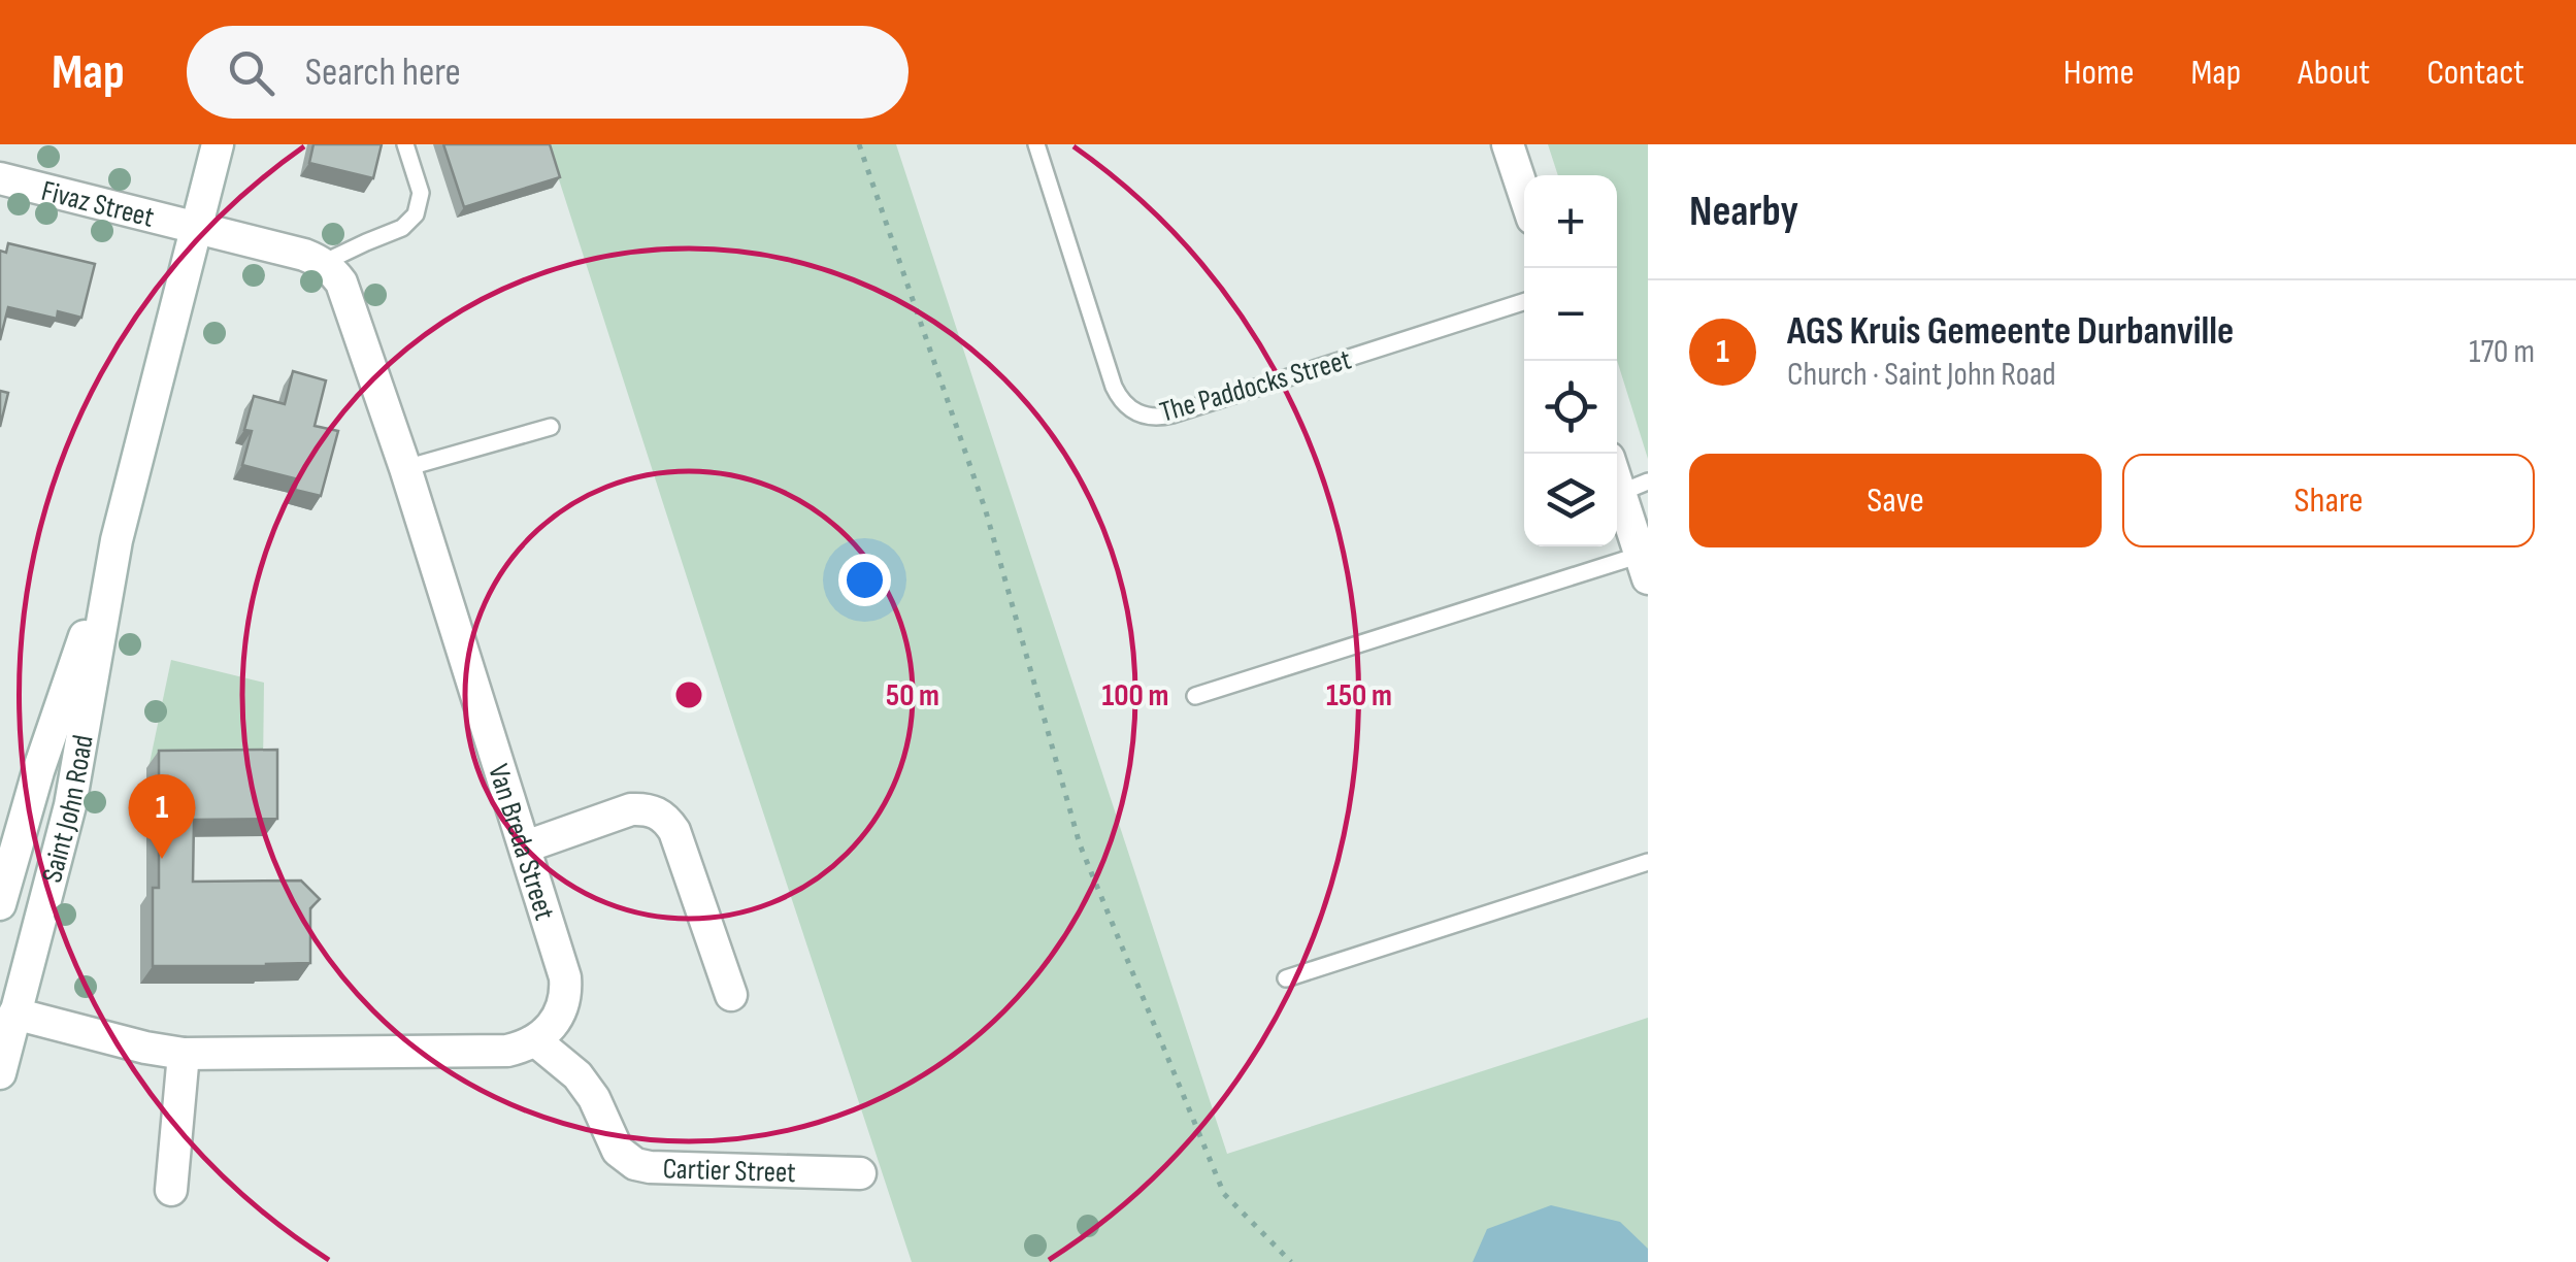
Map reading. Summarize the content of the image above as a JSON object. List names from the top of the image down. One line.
{"streets":{"street":["Fivaz Street","Saint John Road","Van Breda Street","Cartier Street"],"lane":["The Paddocks Street"]},"crossings":[["Fivaz Street","Saint John Road"],["Van Breda Street","Cartier Street"]],"page":{"header":"Map","search":"Search here","nav":["Home","Map","About","Contact"],"heading":"Nearby","map_buttons":["+","−"],"list":[{"mark":"1","name":"AGS Kruis Gemeente Durbanville","note":"Church · Saint John Road","value":"170 m"}],"buttons":["Save","Share"],"pins":"1"},"rings":["50 m","100 m","150 m"]}
